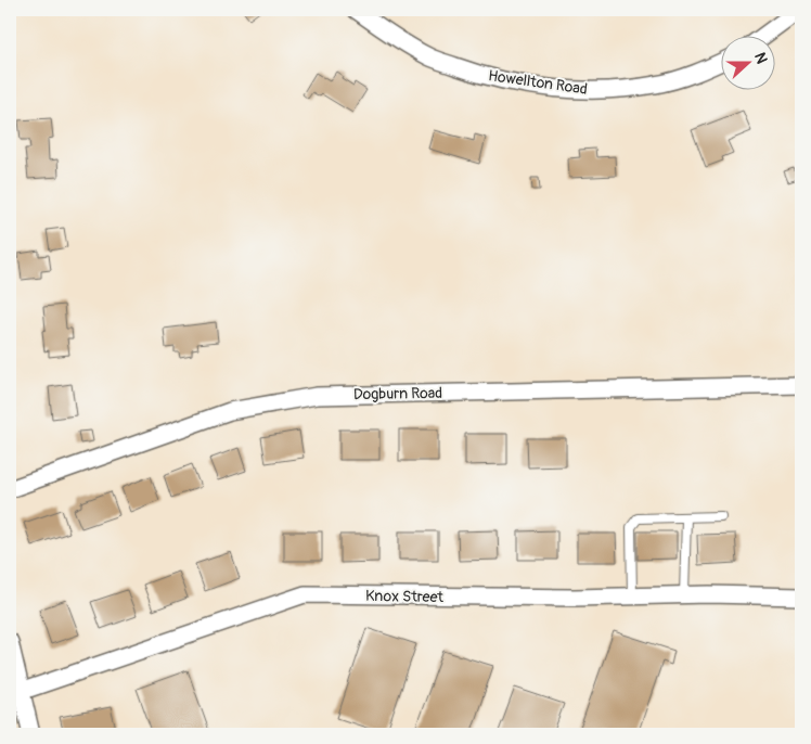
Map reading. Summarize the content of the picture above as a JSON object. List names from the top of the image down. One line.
{"streets":{"street":["Howellton Road","Dogburn Road","Knox Street"]},"north":"right"}
